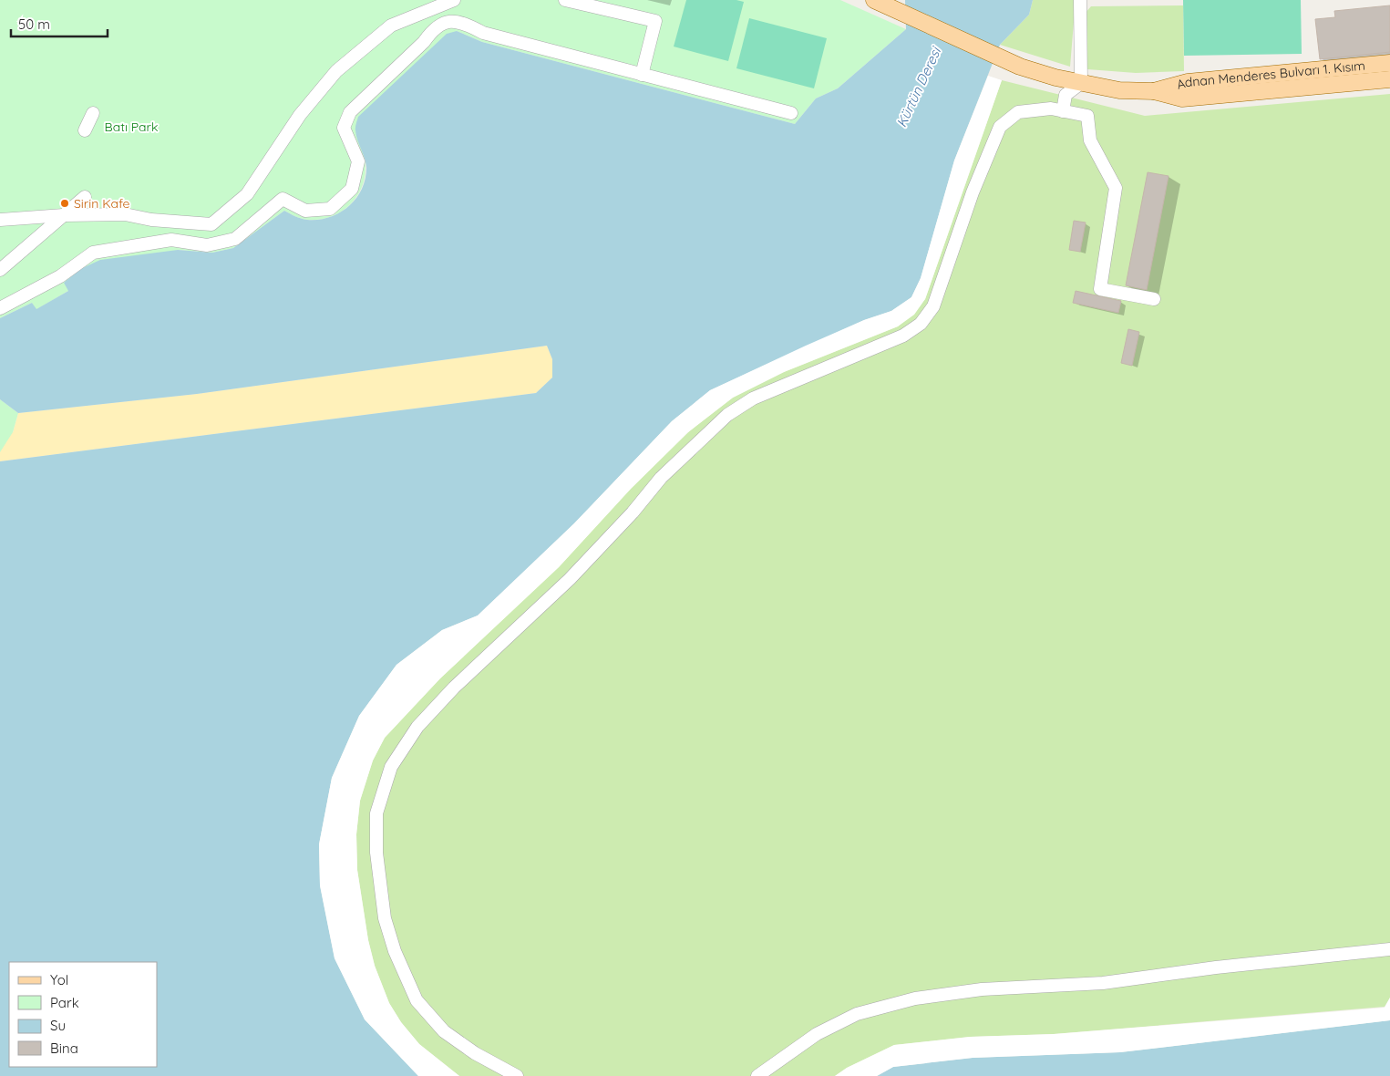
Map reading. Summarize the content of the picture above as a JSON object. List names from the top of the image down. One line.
{"streets":{"main road":["Adnan Menderes Bulvarı 1. Kısım"]},"water":["Kürtün Deresi"],"parks":["Batı Park"],"places":["Sirin Kafe"],"legend":["Yol","Park","Su","Bina"],"scale_bar":"50 m"}
